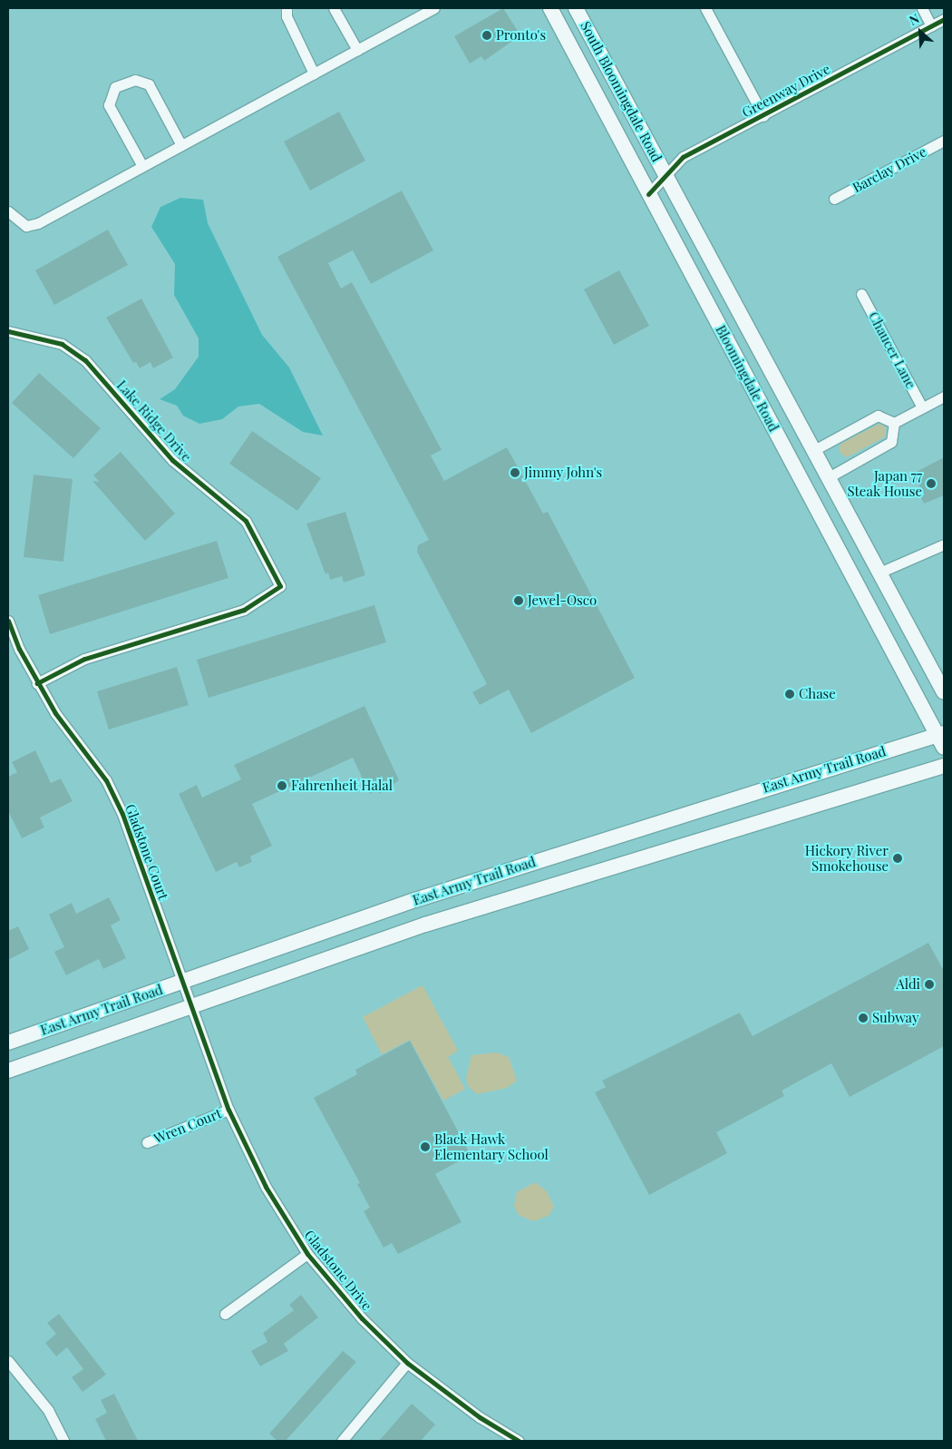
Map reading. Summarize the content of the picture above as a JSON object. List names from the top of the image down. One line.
{"streets":{"main road":["South Bloomingdale Road","Bloomingdale Road","East Army Trail Road"],"street":["Greenway Drive","Barclay Drive","Chaucer Lane","Lake Ridge Drive","Gladstone Court","Wren Court","Gladstone Drive"]},"crossings":[["Greenway Drive","South Bloomingdale Road"],["Greenway Drive","Bloomingdale Road"],["South Bloomingdale Road","Bloomingdale Road"],["Bloomingdale Road","East Army Trail Road"],["Lake Ridge Drive","Gladstone Court"],["East Army Trail Road","Gladstone Court"],["East Army Trail Road","Gladstone Drive"],["Gladstone Court","Gladstone Drive"],["Wren Court","Gladstone Drive"]],"places":["Pronto's","Jimmy John's","Japan 77 Steak House","Jewel-Osco","Chase","Fahrenheit Halal","Hickory River Smokehouse","Aldi","Subway","Black Hawk Elementary School"],"north":"top left"}
